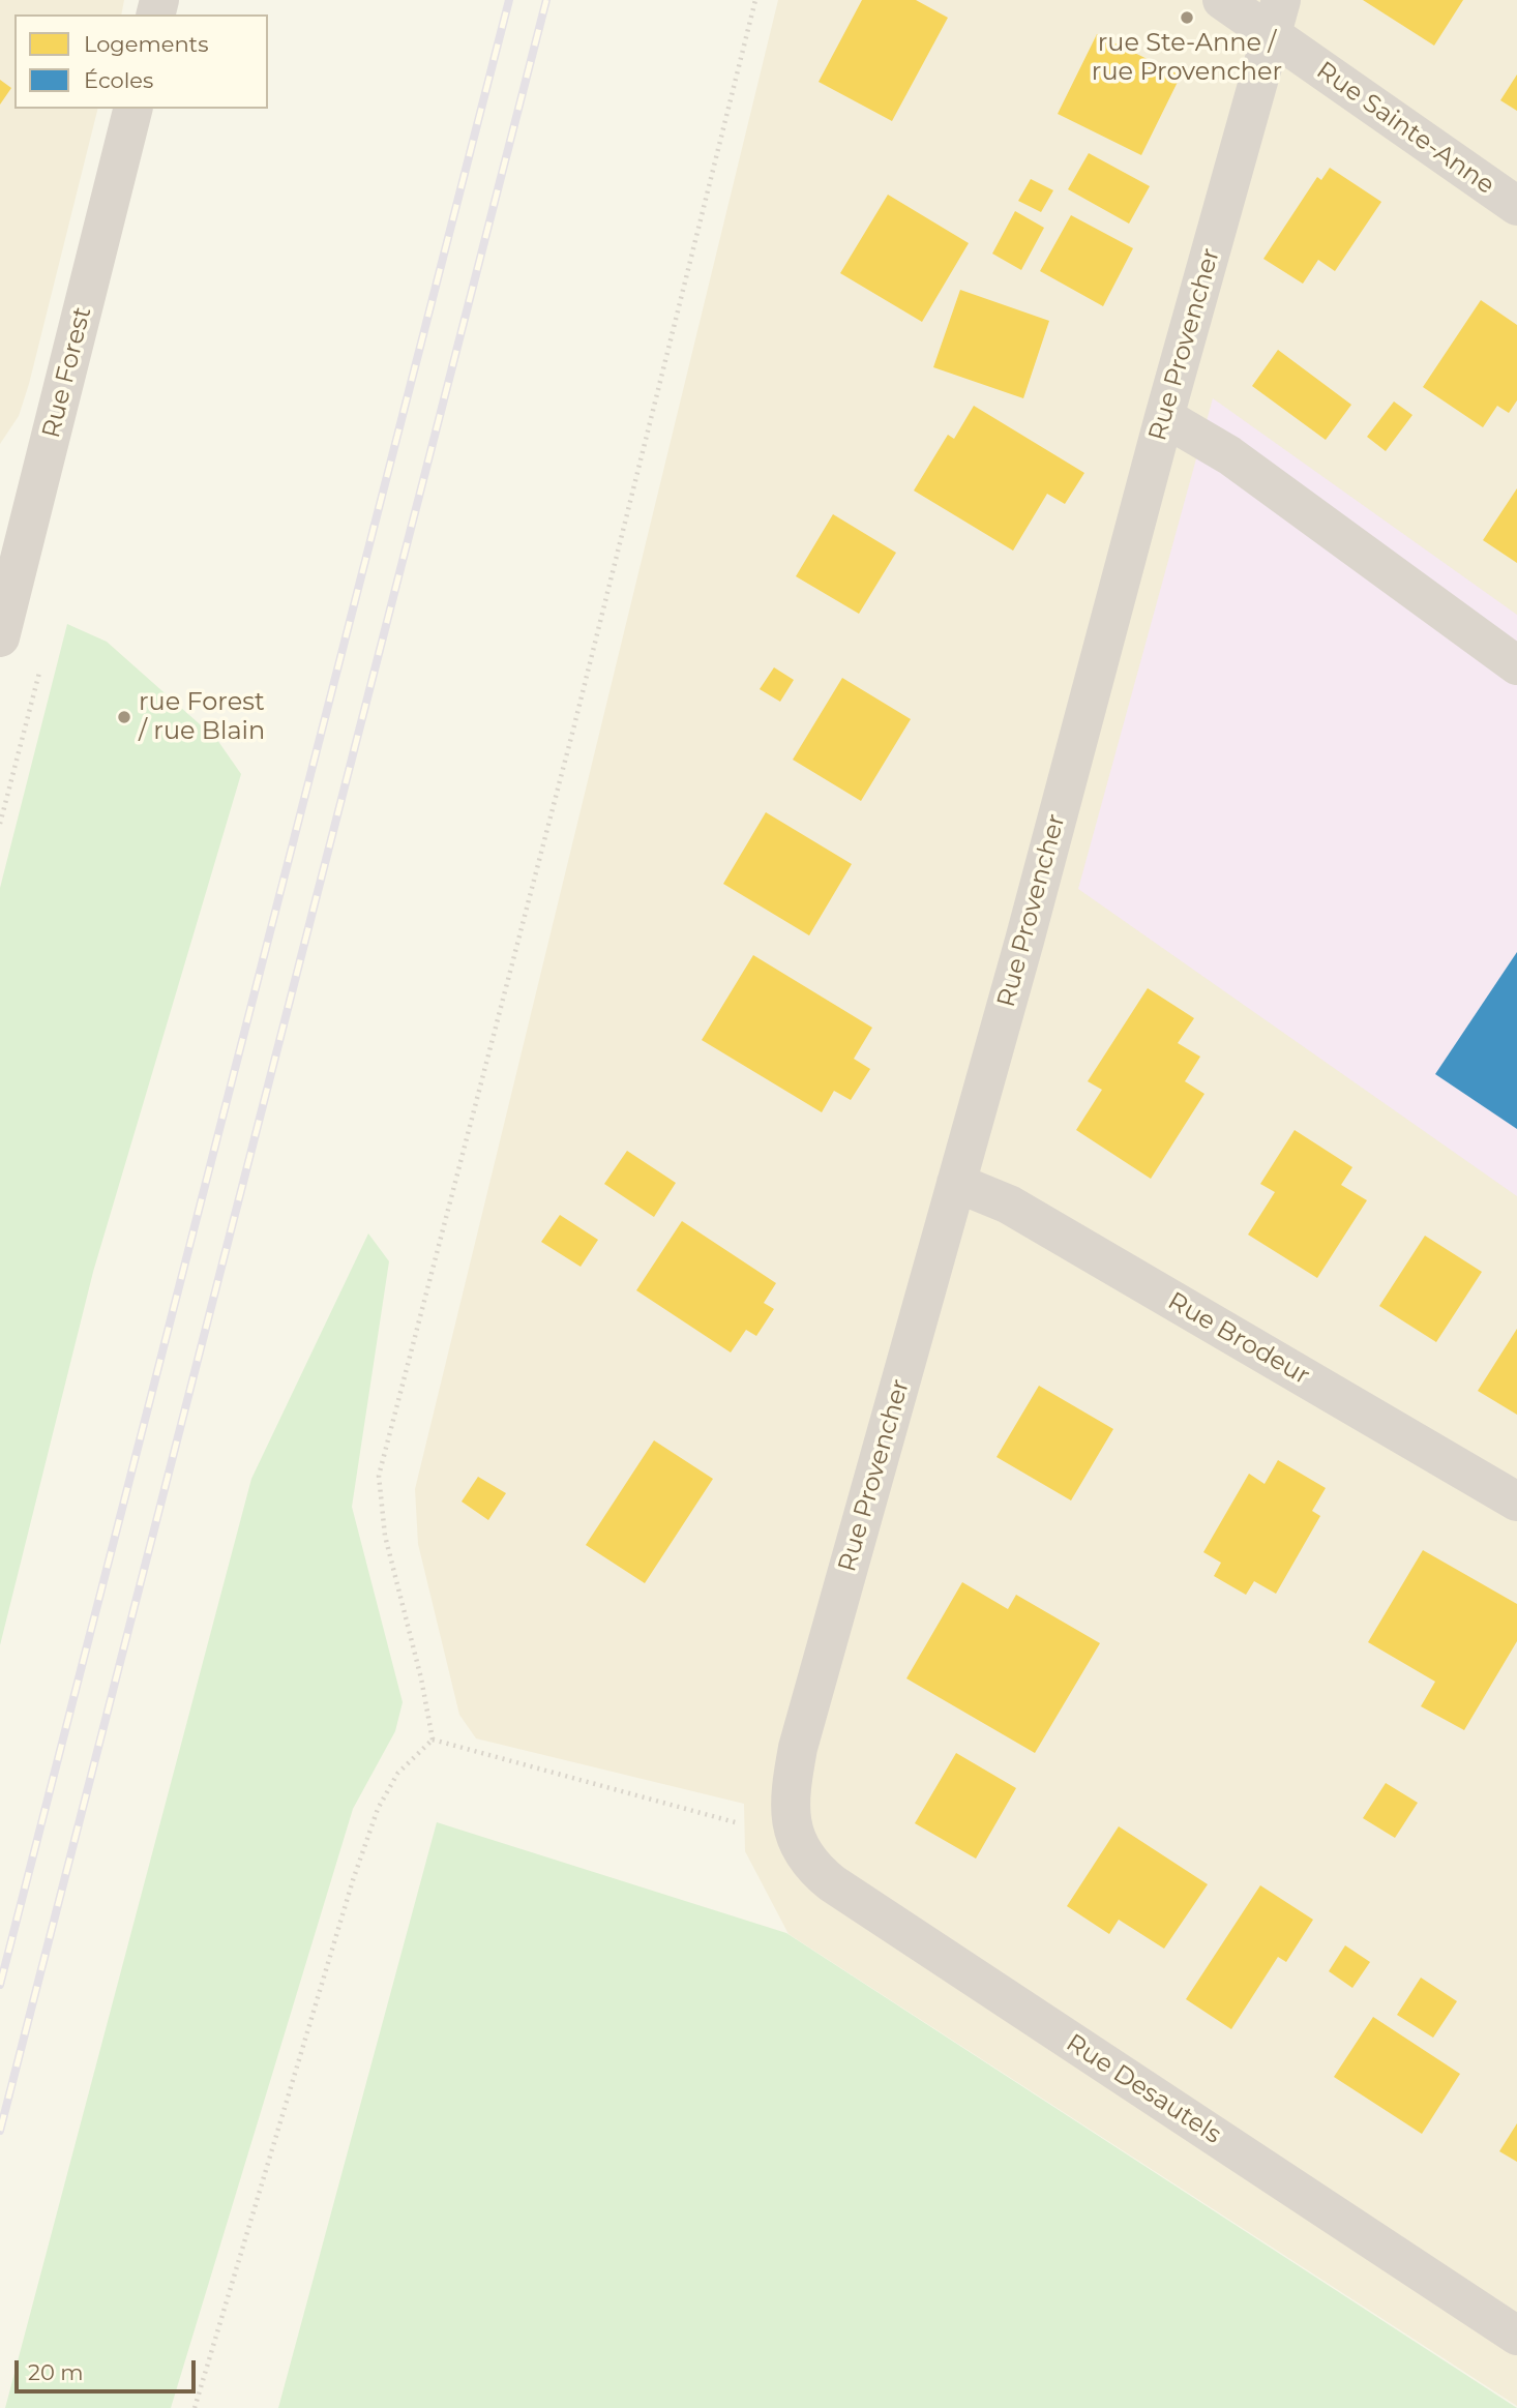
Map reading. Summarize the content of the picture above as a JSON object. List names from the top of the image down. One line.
{"streets":{"street":["Rue Sainte-Anne","Rue Provencher","Rue Forest","Rue Brodeur","Rue Desautels"]},"crossings":[["Rue Sainte-Anne","Rue Provencher"],["Rue Provencher","Rue Brodeur"],["Rue Provencher","Rue Desautels"]],"places":["rue Ste-Anne / rue Provencher","rue Forest / rue Blain"],"legend":["Logements","Écoles"],"scale_bar":"20 m"}
